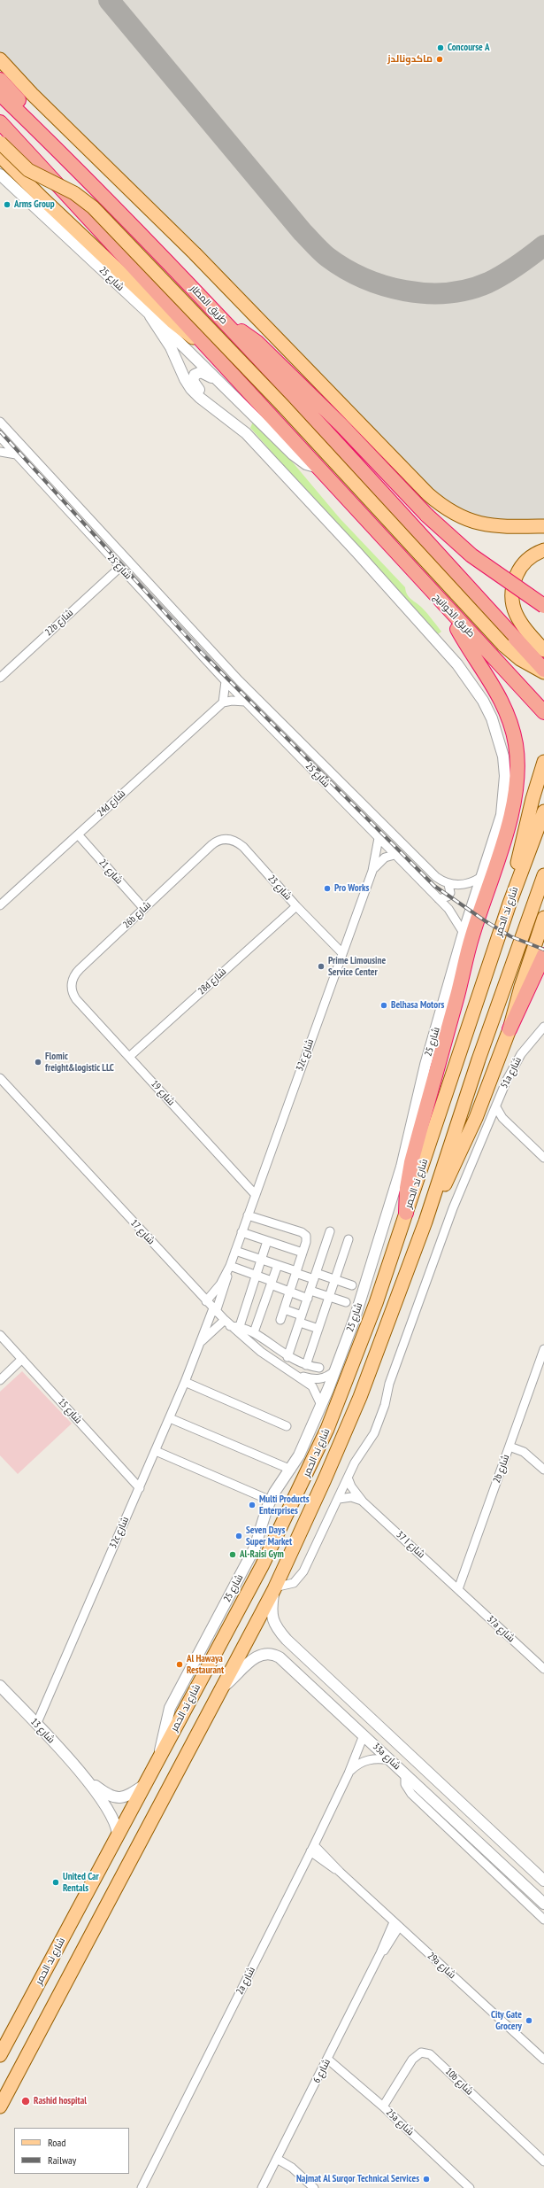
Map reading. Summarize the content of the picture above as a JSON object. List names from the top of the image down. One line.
{"streets":{"highway":["طريق المطار","طريق الخوانيج"],"main road":["شارع ند الحمر"],"street":["شارع 25","22b شارع","24d شارع","شارع 21","شارع 23","26b شارع","28d شارع","32c شارع","51a شارع","شارع 19","شارع 17","شارع 15","2b شارع","شارع ا 37","37a شارع","شارع 13","33a شارع","29a شارع","2a شارع","شارع 6","10b شارع","25a شارع"]},"crossings":[["شارع 25","طريق الخوانيج"],["شارع 25","22b شارع"],["شارع 25","شارع ند الحمر"],["شارع 25","32c شارع"],["شارع 25","شارع 17"],["24d شارع","شارع 21"],["شارع 21","26b شارع"],["شارع 23","26b شارع"],["شارع 23","28d شارع"],["شارع 23","32c شارع"],["شارع ند الحمر","51a شارع"],["شارع ند الحمر","شارع 13"],["شارع ند الحمر","33a شارع"],["26b شارع","شارع 19"],["28d شارع","شارع 19"],["32c شارع","شارع 19"],["32c شارع","شارع 17"],["32c شارع","شارع 15"],["32c شارع","شارع 13"],["51a شارع","شارع ا 37"],["51a شارع","33a شارع"],["2b شارع","شارع ا 37"],["2b شارع","37a شارع"],["شارع ا 37","37a شارع"],["33a شارع","2a شارع"],["29a شارع","2a شارع"],["29a شارع","شارع 6"],["شارع 6","25a شارع"],["10b شارع","25a شارع"]],"places":["Concourse A","ماكدونالدز","Arms Group","Pro Works","Prime Limousine Service Center","Belhasa Motors","Flomic freight&logistic LLC","Multi Products Enterprises","Seven Days Super Market","Al-Raisi Gym","Al Hawaya Restaurant","United Car Rentals","City Gate Grocery","Rashid hospital","Najmat Al Surqor Technical Services"],"legend":["Road","Railway"]}
